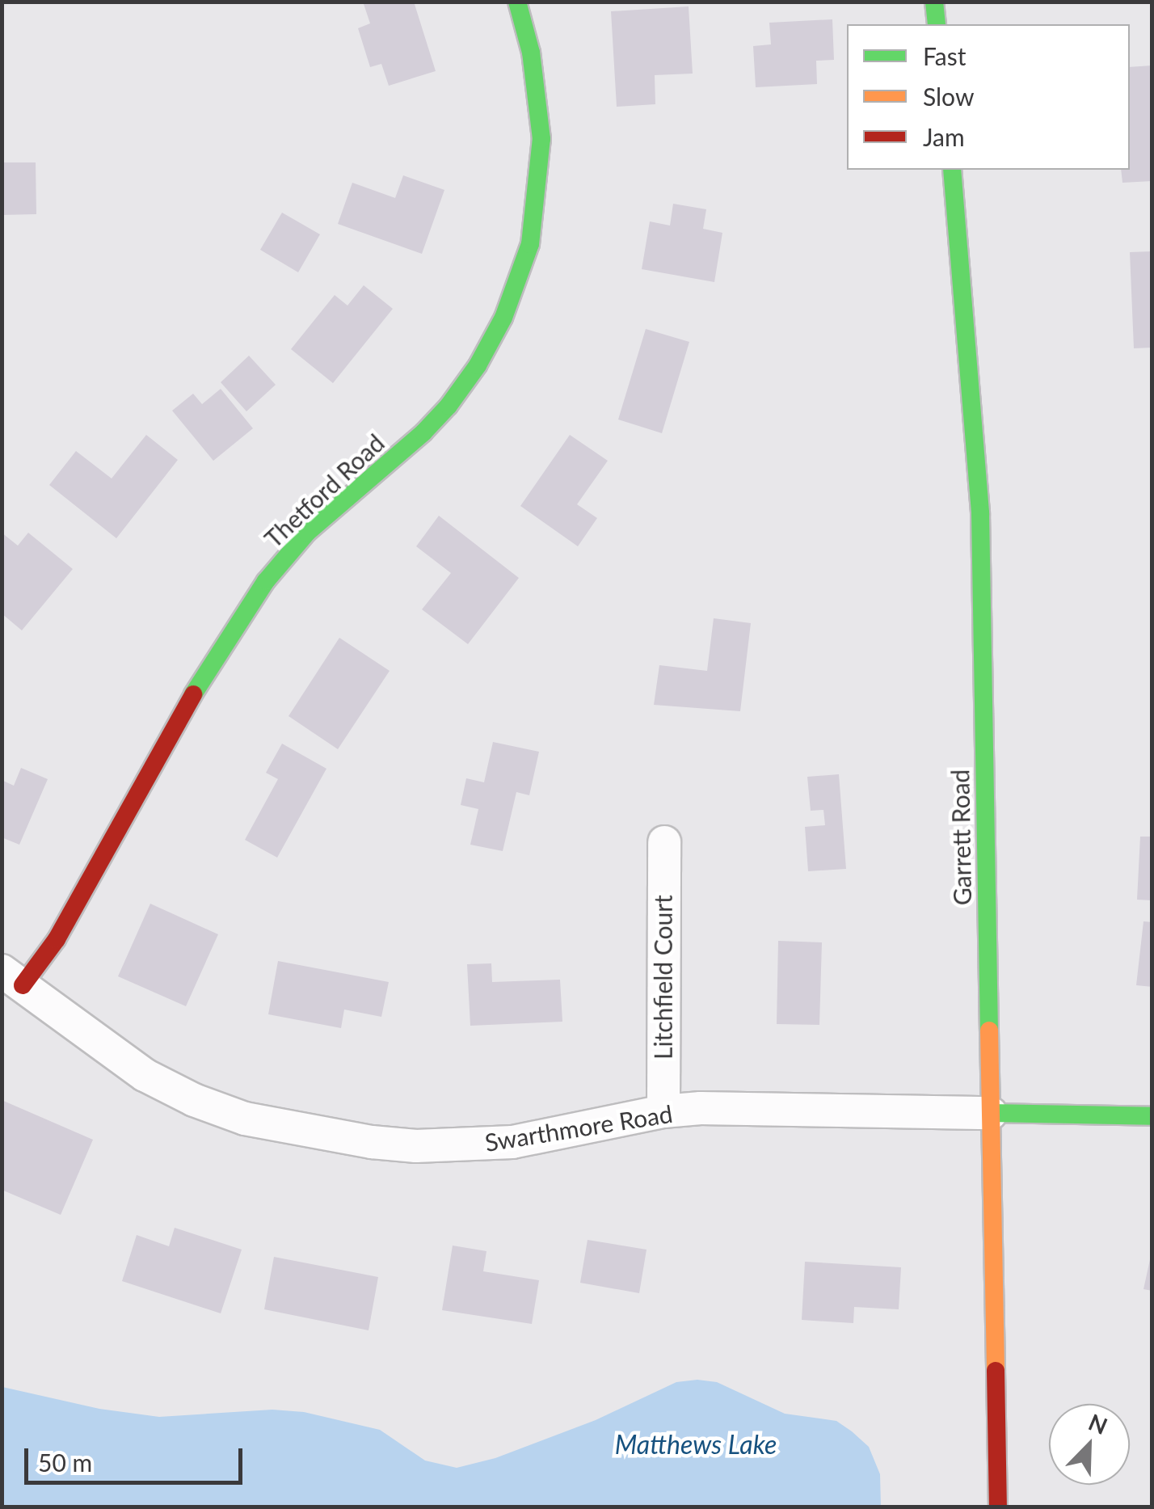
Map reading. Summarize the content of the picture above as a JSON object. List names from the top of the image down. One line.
{"streets":{"street":["Thetford Road","Garrett Road","Litchfield Court","Swarthmore Road"]},"crossings":[["Thetford Road","Swarthmore Road"],["Garrett Road","Swarthmore Road"],["Litchfield Court","Swarthmore Road"]],"water":["Matthews Lake"],"legend":["Fast","Slow","Jam"],"scale_bar":"50 m","north":"top right"}
